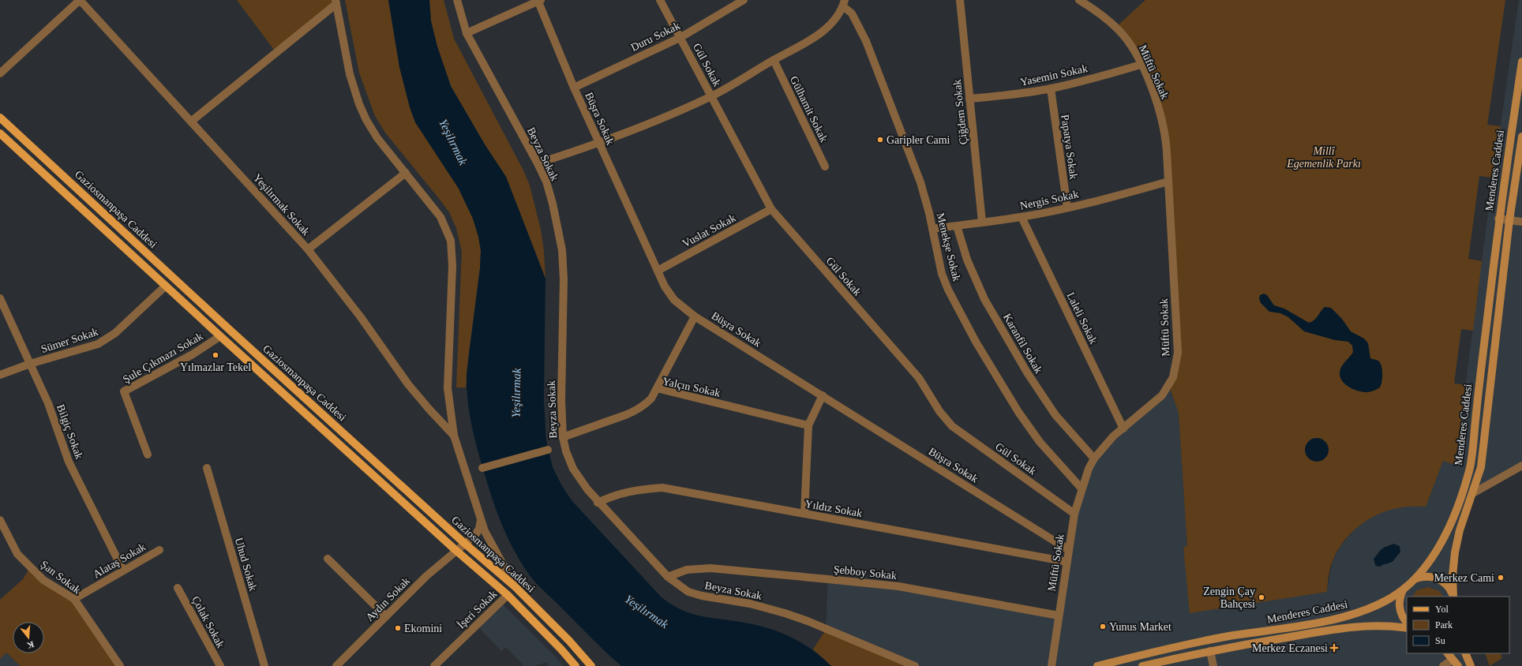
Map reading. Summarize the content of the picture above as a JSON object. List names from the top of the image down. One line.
{"streets":{"main road":["Gaziosmanpaşa Caddesi"],"street":["Duru Sokak","Gül Sokak","Müftü Sokak","Yasemin Sokak","Gülhamit Sokak","Çiğdem Sokak","Büşra Sokak","Papatya Sokak","Beyza Sokak","Menderes Caddesi","Nergis Sokak","Yeşilırmak Sokak","Vuslat Sokak","Menekşe Sokak","Laleli Sokak","Sümer Sokak","Karanfil Sokak","Şule Çıkmazı Sokak","Yalçın Sokak","Bilgiç Sokak","Yıldız Sokak","Alataş Sokak","Uhud Sokak","Şebboy Sokak","Şan Sokak","Aydın Sokak","İşeri Sokak","Çolak Sokak"]},"crossings":[["Duru Sokak","Gül Sokak"],["Duru Sokak","Büşra Sokak"],["Gül Sokak","Müftü Sokak"],["Gül Sokak","Vuslat Sokak"],["Müftü Sokak","Yasemin Sokak"],["Müftü Sokak","Büşra Sokak"],["Müftü Sokak","Nergis Sokak"],["Müftü Sokak","Menekşe Sokak"],["Müftü Sokak","Laleli Sokak"],["Müftü Sokak","Karanfil Sokak"],["Müftü Sokak","Yıldız Sokak"],["Müftü Sokak","Şebboy Sokak"],["Yasemin Sokak","Çiğdem Sokak"],["Yasemin Sokak","Papatya Sokak"],["Çiğdem Sokak","Nergis Sokak"],["Büşra Sokak","Vuslat Sokak"],["Papatya Sokak","Nergis Sokak"],["Beyza Sokak","Yalçın Sokak"],["Beyza Sokak","Yıldız Sokak"],["Beyza Sokak","Şebboy Sokak"],["Nergis Sokak","Menekşe Sokak"],["Nergis Sokak","Laleli Sokak"],["Nergis Sokak","Karanfil Sokak"],["Gaziosmanpaşa Caddesi","Sümer Sokak"],["Gaziosmanpaşa Caddesi","Şule Çıkmazı Sokak"],["Gaziosmanpaşa Caddesi","Aydın Sokak"],["Gaziosmanpaşa Caddesi","İşeri Sokak"],["Sümer Sokak","Bilgiç Sokak"],["Bilgiç Sokak","Alataş Sokak"],["Alataş Sokak","Şan Sokak"]],"water":["Yeşilırmak"],"parks":["Millî Egemenlik Parkı"],"places":{"other":["Garipler Cami","Yılmazlar Tekel","Merkez Cami","Zengin Çay Bahçesi","Yunus Market","Ekomini"],"health":["Merkez Eczanesi"]},"legend":["Yol","Park","Su"],"north":"bottom"}
